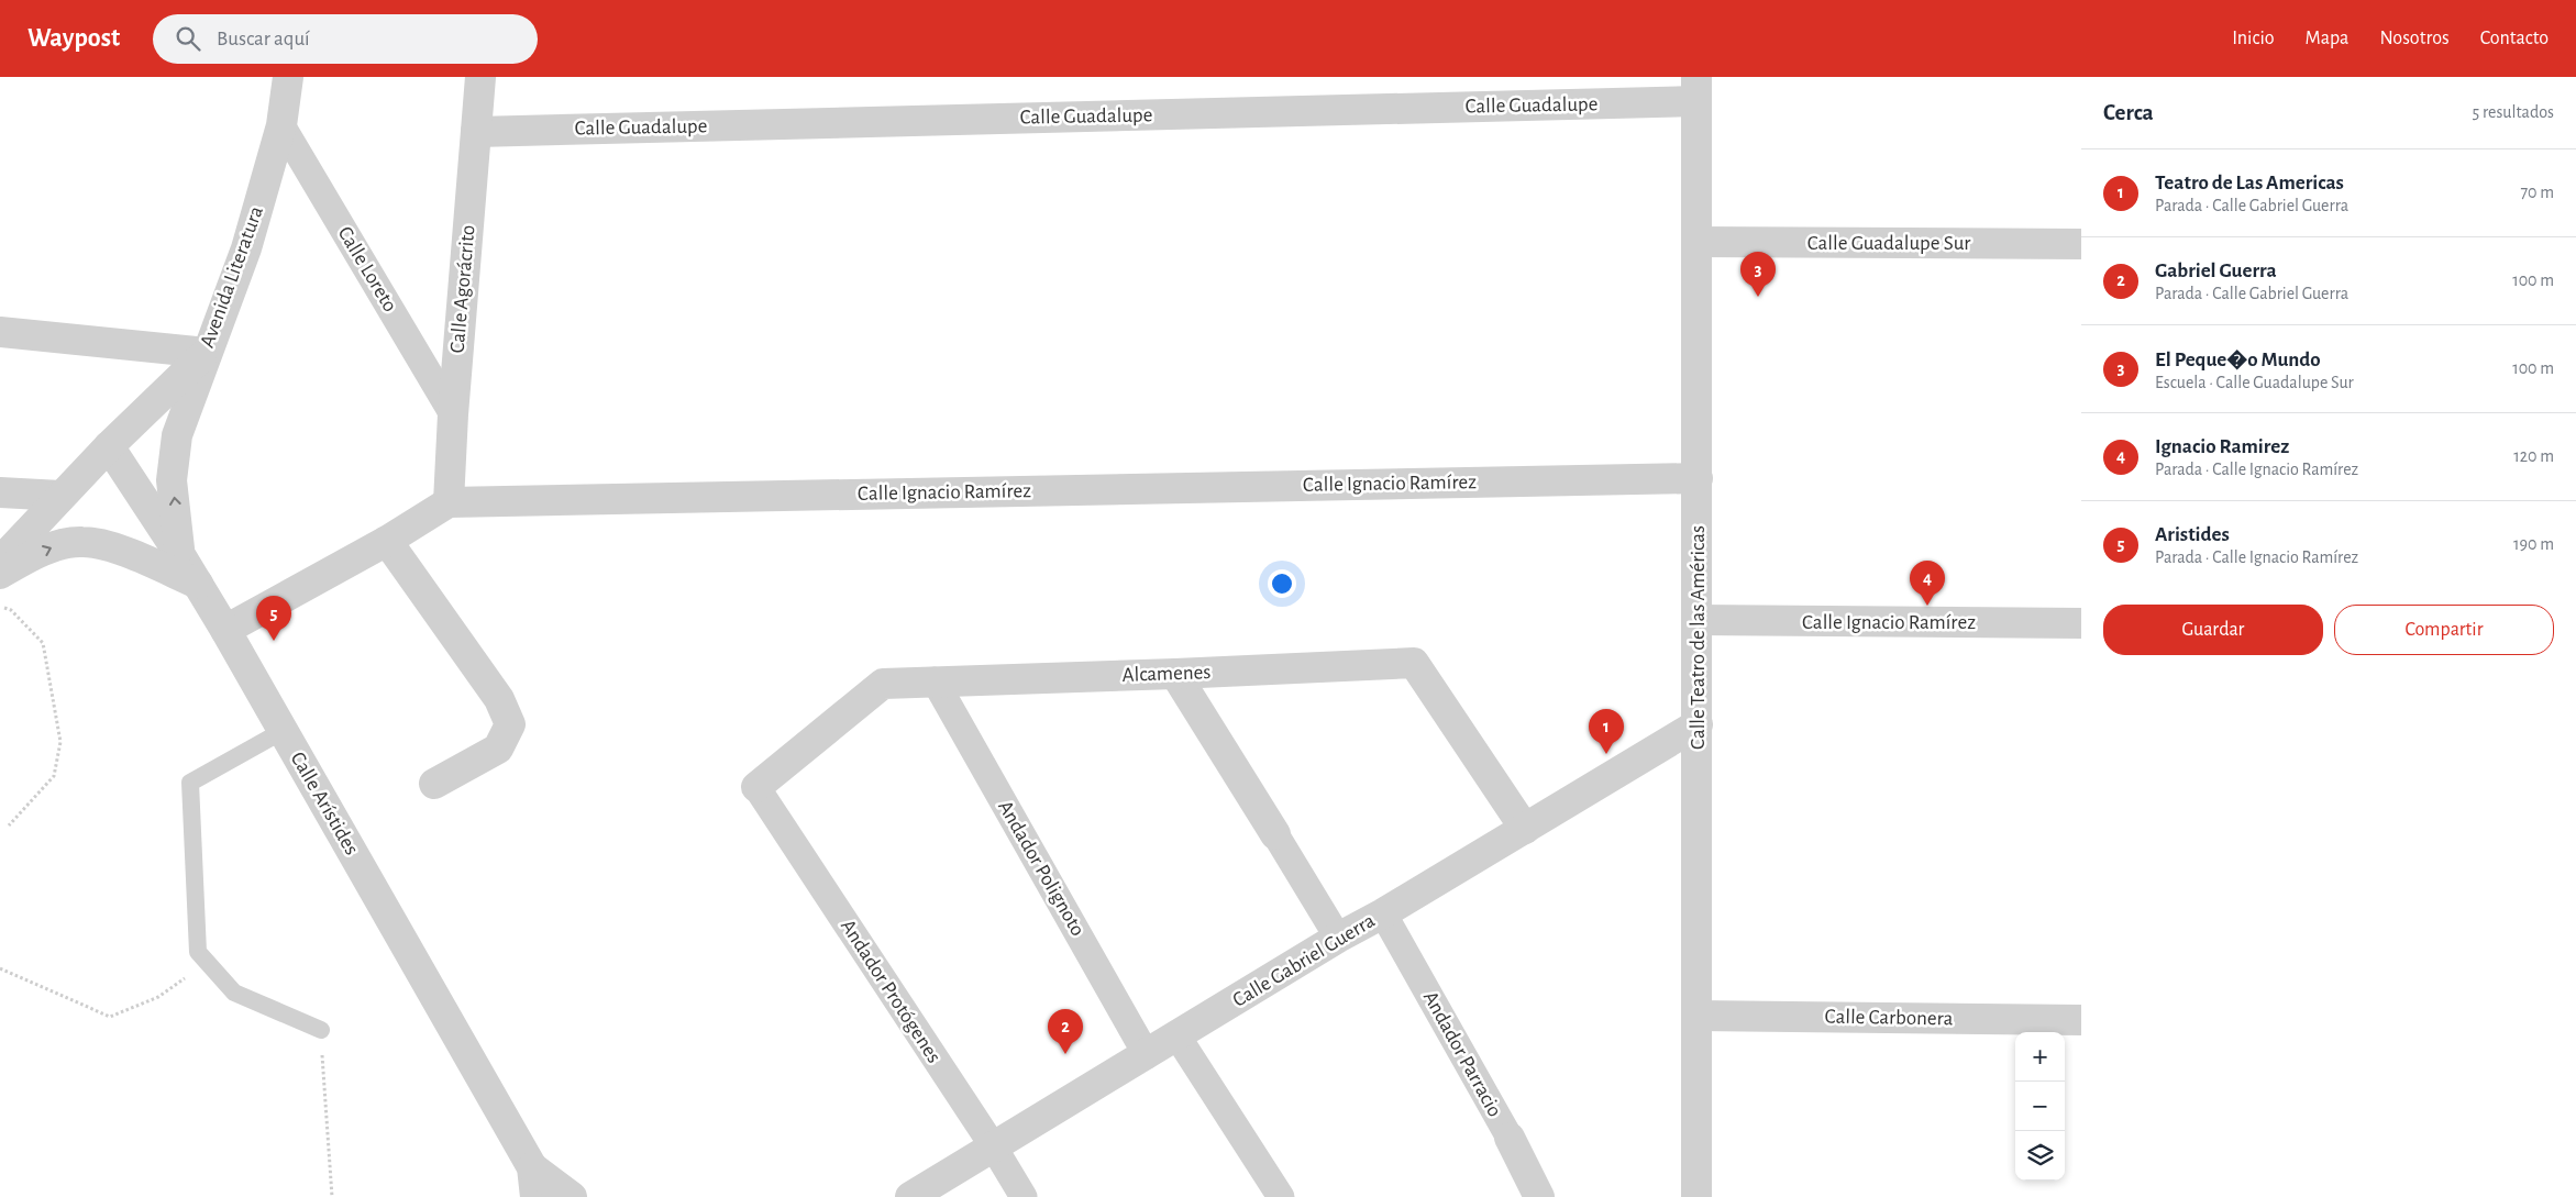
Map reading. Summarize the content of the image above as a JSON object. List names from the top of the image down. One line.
{"streets":{"street":["Calle Guadalupe","Calle Guadalupe Sur","Calle Loreto","Avenida Literatura","Calle Agorácrito","Calle Ignacio Ramírez","Calle Teatro de las Américas","Alcamenes","Calle Arístides","Andador Polignoto","Calle Gabriel Guerra","Andador Protógenes","Calle Carbonera","Andador Parracio"]},"crossings":[["Calle Guadalupe","Calle Agorácrito"],["Calle Guadalupe","Calle Teatro de las Américas"],["Calle Guadalupe Sur","Calle Teatro de las Américas"],["Calle Loreto","Avenida Literatura"],["Calle Loreto","Calle Agorácrito"],["Avenida Literatura","Calle Arístides"],["Calle Agorácrito","Calle Ignacio Ramírez"],["Calle Ignacio Ramírez","Calle Teatro de las Américas"],["Calle Teatro de las Américas","Calle Gabriel Guerra"],["Calle Teatro de las Américas","Calle Carbonera"],["Alcamenes","Andador Polignoto"],["Alcamenes","Calle Gabriel Guerra"],["Alcamenes","Andador Protógenes"],["Andador Polignoto","Calle Gabriel Guerra"],["Calle Gabriel Guerra","Andador Protógenes"],["Calle Gabriel Guerra","Andador Parracio"]],"page":{"header":"Waypost","search":"Buscar aquí","nav":["Inicio","Mapa","Nosotros","Contacto"],"heading":["Cerca","5 resultados"],"list":[{"mark":"1","name":"Teatro de Las Americas","note":"Parada · Calle Gabriel Guerra","value":"70 m"},{"mark":"2","name":"Gabriel Guerra","note":"Parada · Calle Gabriel Guerra","value":"100 m"},{"mark":"3","name":"El Peque�o Mundo","note":"Escuela · Calle Guadalupe Sur","value":"100 m"},{"mark":"4","name":"Ignacio Ramirez","note":"Parada · Calle Ignacio Ramírez","value":"120 m"},{"mark":"5","name":"Aristides","note":"Parada · Calle Ignacio Ramírez","value":"190 m"}],"pins":["3","4","5","1","2"],"buttons":["Guardar","Compartir"],"map_buttons":["+","−"]}}
